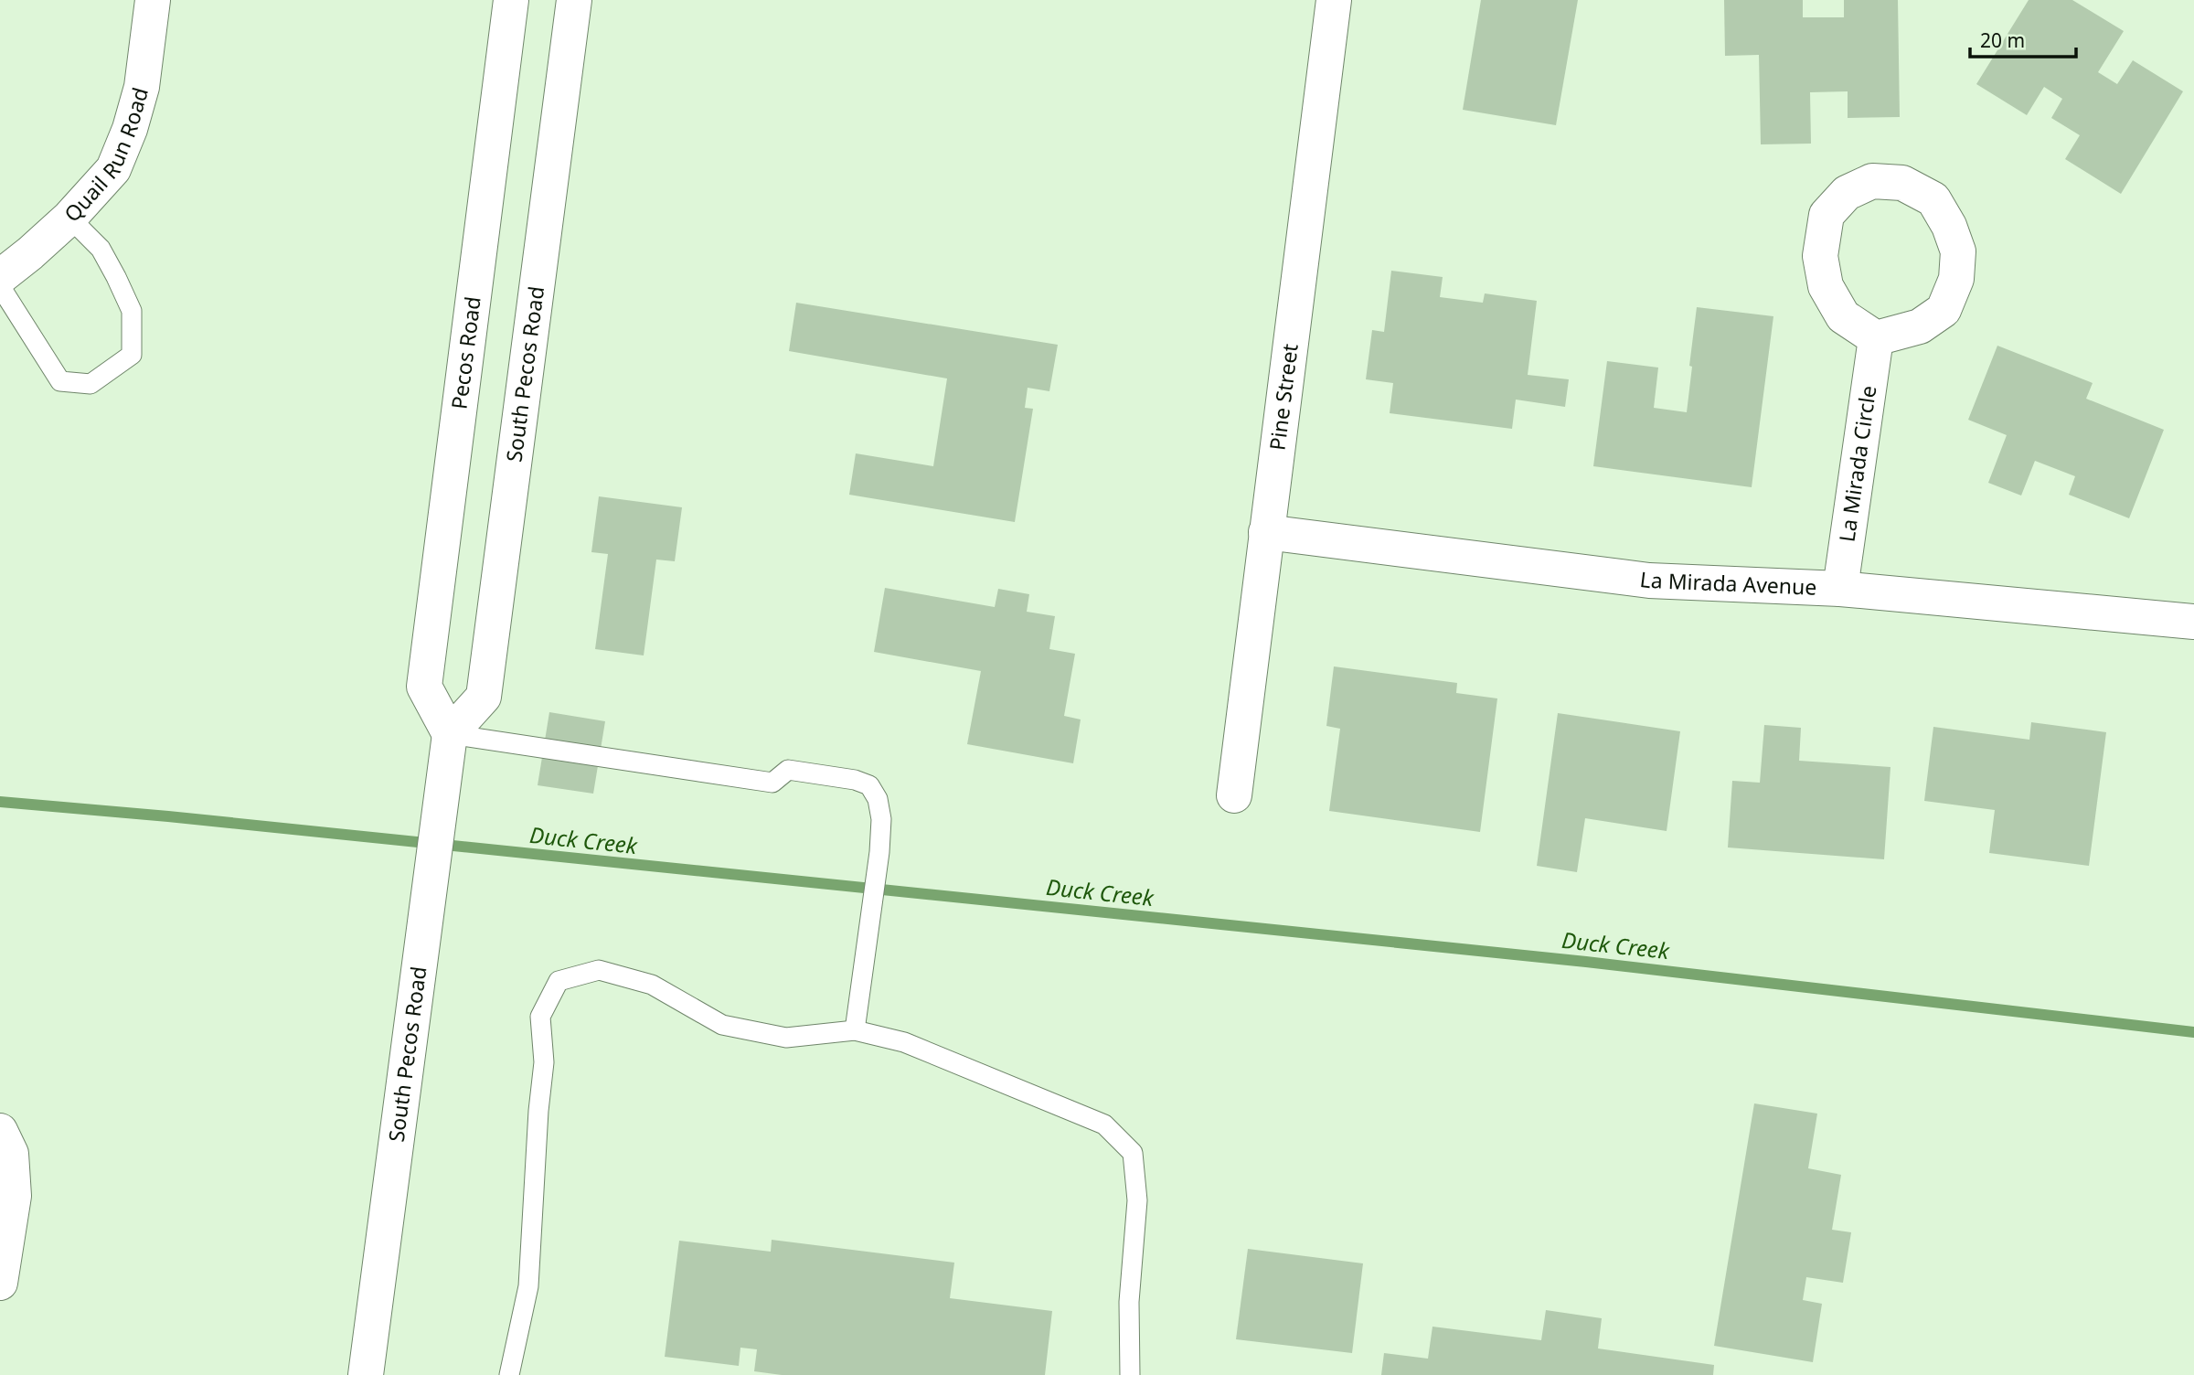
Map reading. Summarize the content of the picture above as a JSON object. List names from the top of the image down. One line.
{"streets":{"street":["Quail Run Road","Pecos Road","South Pecos Road","Pine Street","La Mirada Circle","La Mirada Avenue"]},"crossings":[["Pecos Road","South Pecos Road"],["Pine Street","La Mirada Avenue"],["La Mirada Circle","La Mirada Avenue"]],"water":["Duck Creek"],"scale_bar":"20 m"}
